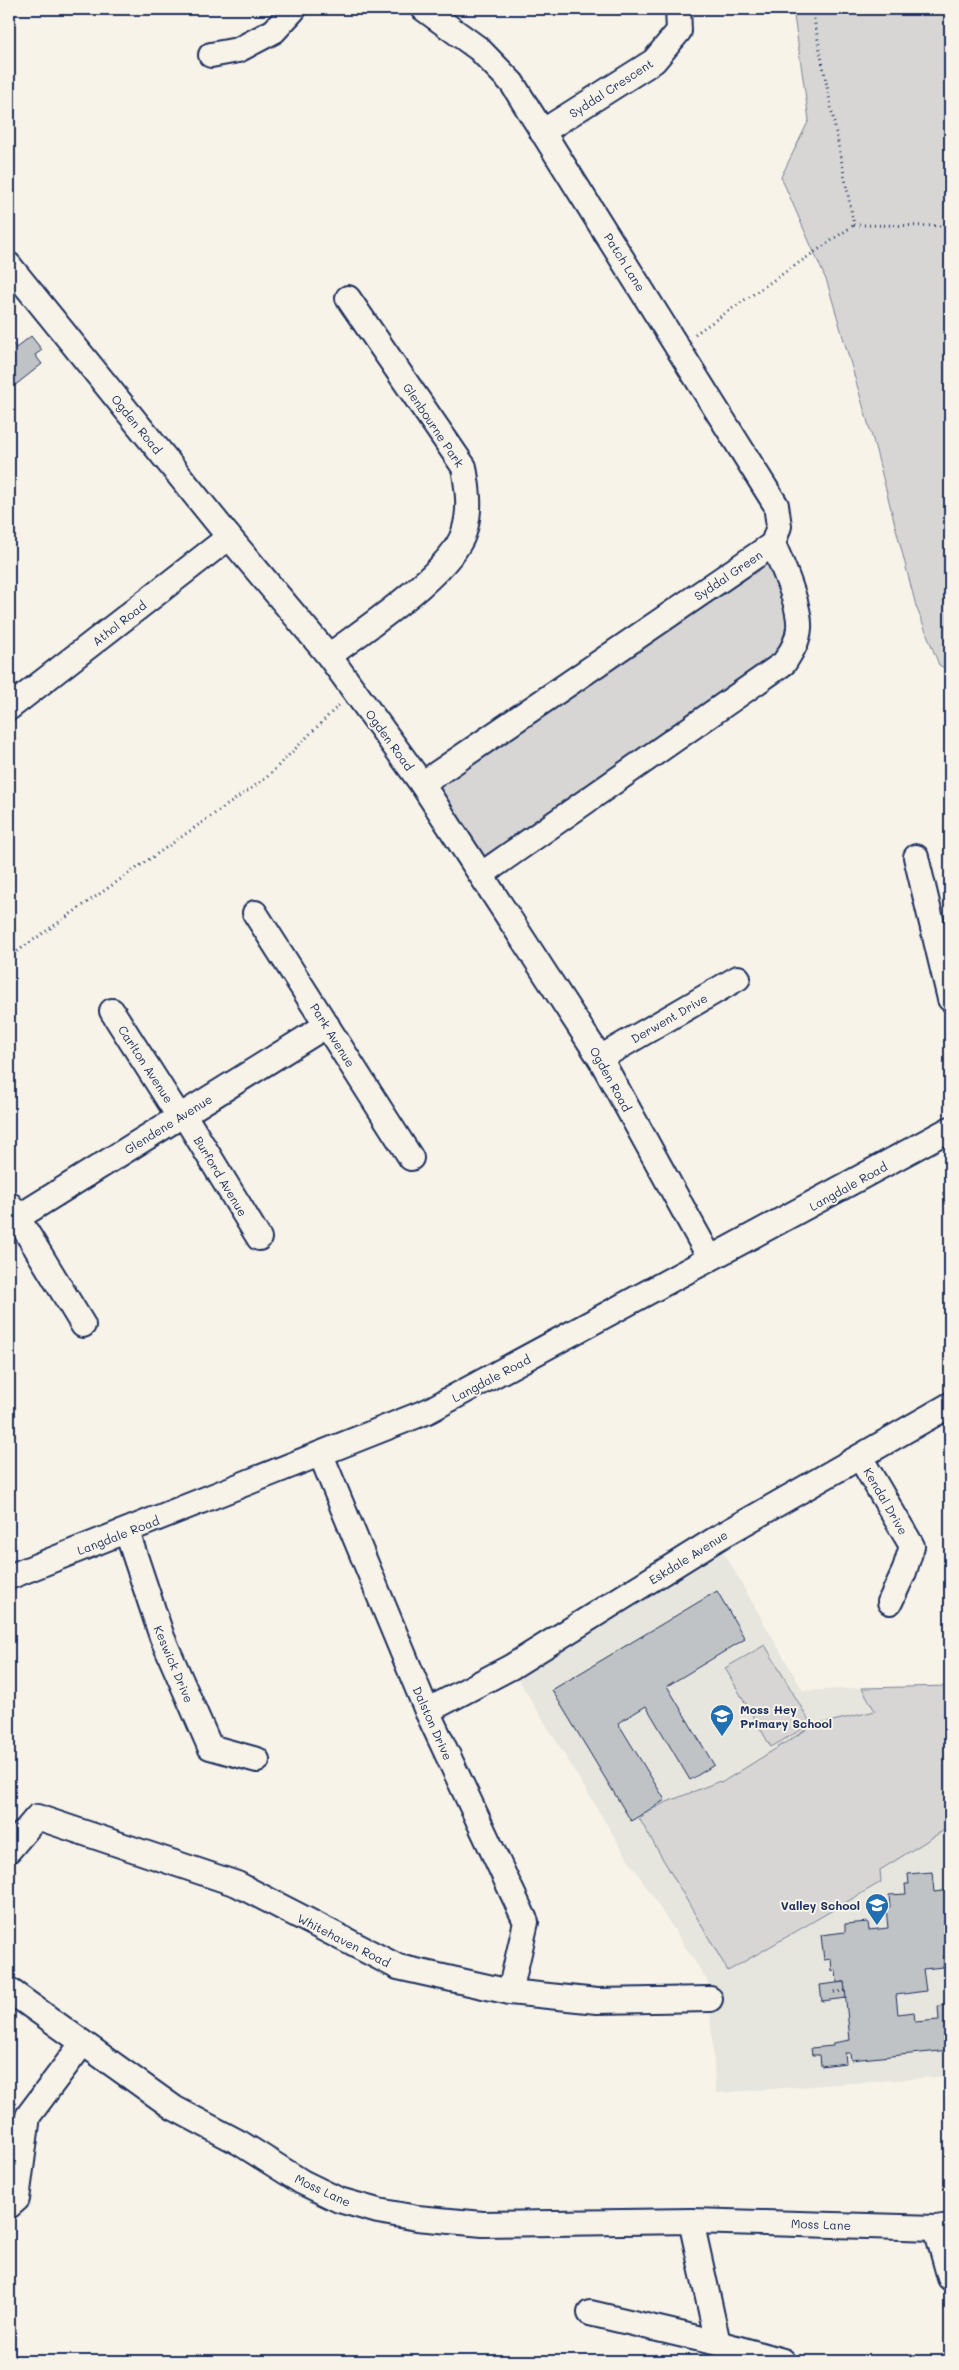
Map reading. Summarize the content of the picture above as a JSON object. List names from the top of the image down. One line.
{"streets":{"street":["Syddal Crescent","Patch Lane","Ogden Road","Glenbourne Park","Syddal Green","Athol Road","Derwent Drive","Park Avenue","Carlton Avenue","Glendene Avenue","Burford Avenue","Langdale Road","Kendal Drive","Eskdale Avenue","Keswick Drive","Dalston Drive","Whitehaven Road","Moss Lane"]},"crossings":[["Syddal Crescent","Patch Lane"],["Patch Lane","Syddal Green"],["Ogden Road","Glenbourne Park"],["Ogden Road","Syddal Green"],["Ogden Road","Athol Road"],["Ogden Road","Derwent Drive"],["Ogden Road","Langdale Road"],["Park Avenue","Glendene Avenue"],["Carlton Avenue","Glendene Avenue"],["Carlton Avenue","Burford Avenue"],["Glendene Avenue","Burford Avenue"],["Langdale Road","Keswick Drive"],["Langdale Road","Dalston Drive"],["Kendal Drive","Eskdale Avenue"],["Eskdale Avenue","Dalston Drive"],["Dalston Drive","Whitehaven Road"]],"places":{"school or university":["Moss Hey Primary School","Valley School"]}}
